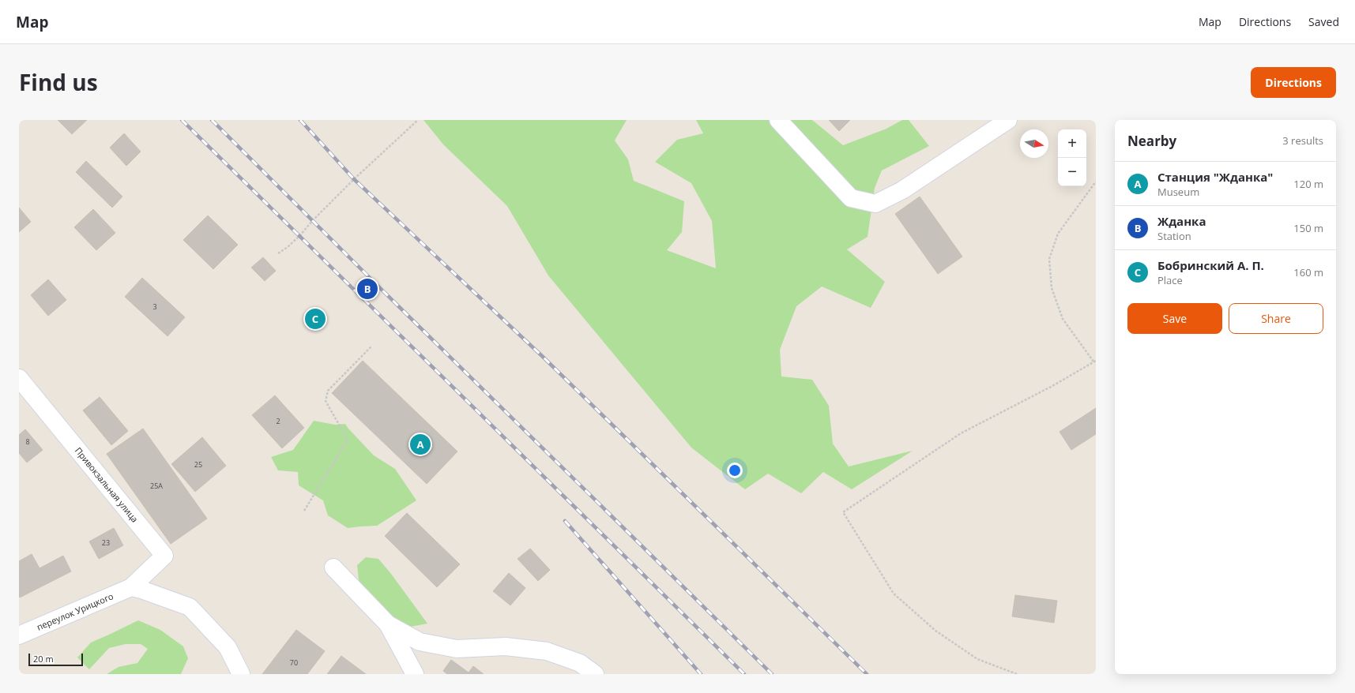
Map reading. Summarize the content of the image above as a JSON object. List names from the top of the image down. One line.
{"streets":{"street":["Привокзальная улица","переулок Урицкого"]},"crossings":[["Привокзальная улица","переулок Урицкого"]],"house_numbers":["3","2","8","25","25А","23","70"],"scale_bar":"20 m","north":"right","page":{"header":"Map","nav":["Map","Directions","Saved"],"title":"Find us","buttons":["Directions",["Save","Share"]],"heading":["Nearby","3 results"],"map_buttons":["+","−"],"list":[{"mark":"A","name":"Станция \"Жданка\"","note":"Museum","value":"120 m"},{"mark":"B","name":"Жданка","note":"Station","value":"150 m"},{"mark":"C","name":"Бобринский А. П.","note":"Place","value":"160 m"}],"pins":["B","C","A"],"scale":"20 m"}}
